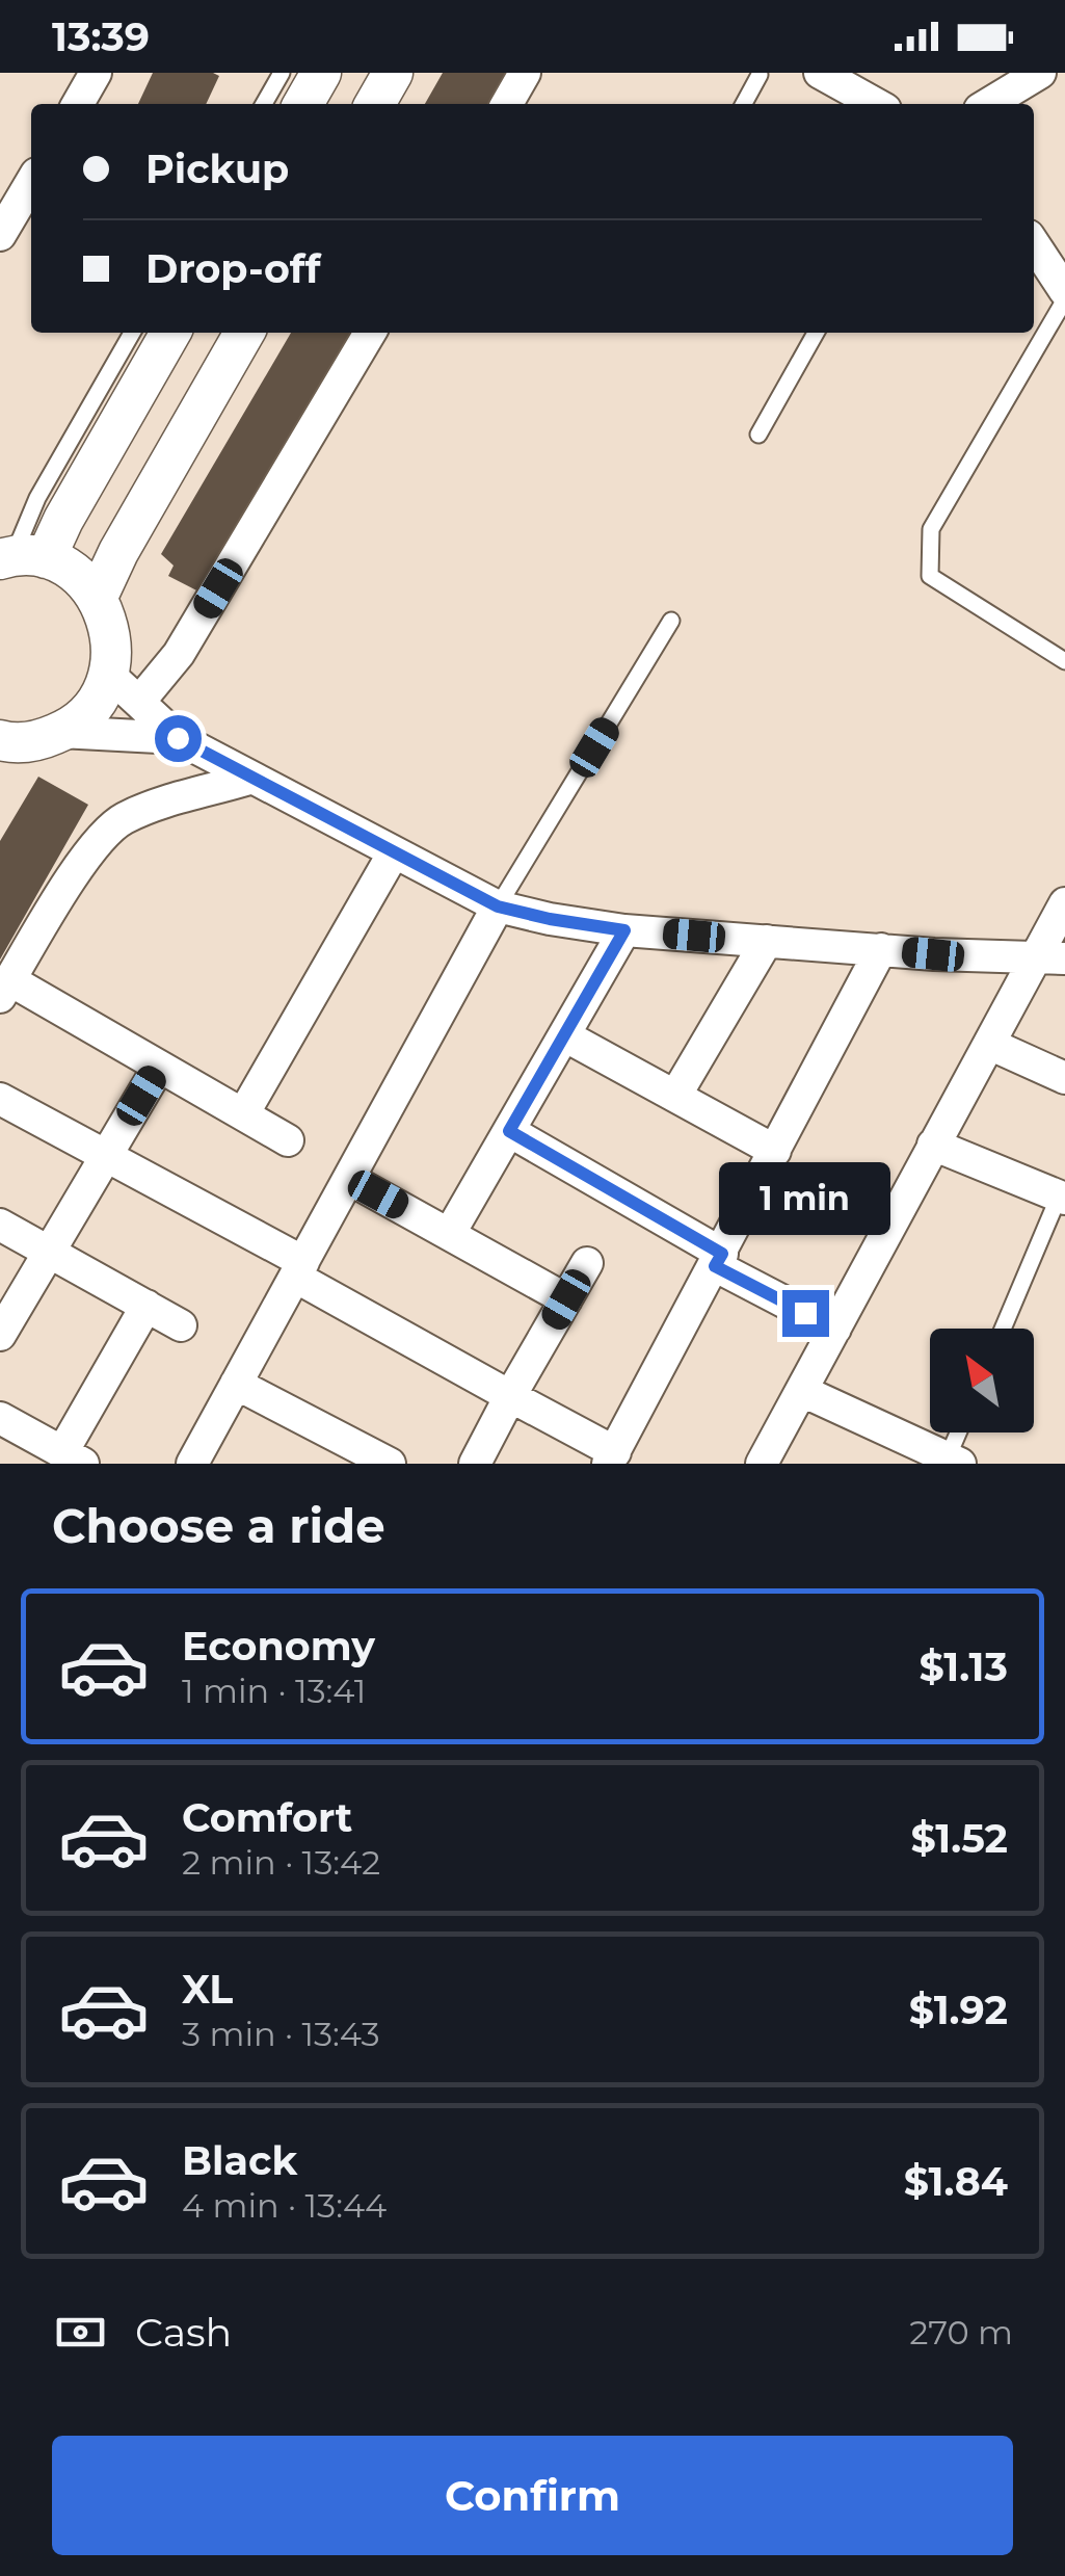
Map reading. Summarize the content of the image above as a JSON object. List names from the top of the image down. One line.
{"north":"top left","page":{"status":"13:39","banner":["Pickup","Drop-off"],"bubble":"1 min","heading":"Choose a ride","list":[{"name":"Economy","note":"1 min · 13:41","value":"$1.13"},{"name":"Comfort","note":"2 min · 13:42","value":"$1.52"},{"name":"XL","note":"3 min · 13:43","value":"$1.92"},{"name":"Black","note":"4 min · 13:44","value":"$1.84"}],"pay":["Cash","270 m"],"buttons":"Confirm"}}
